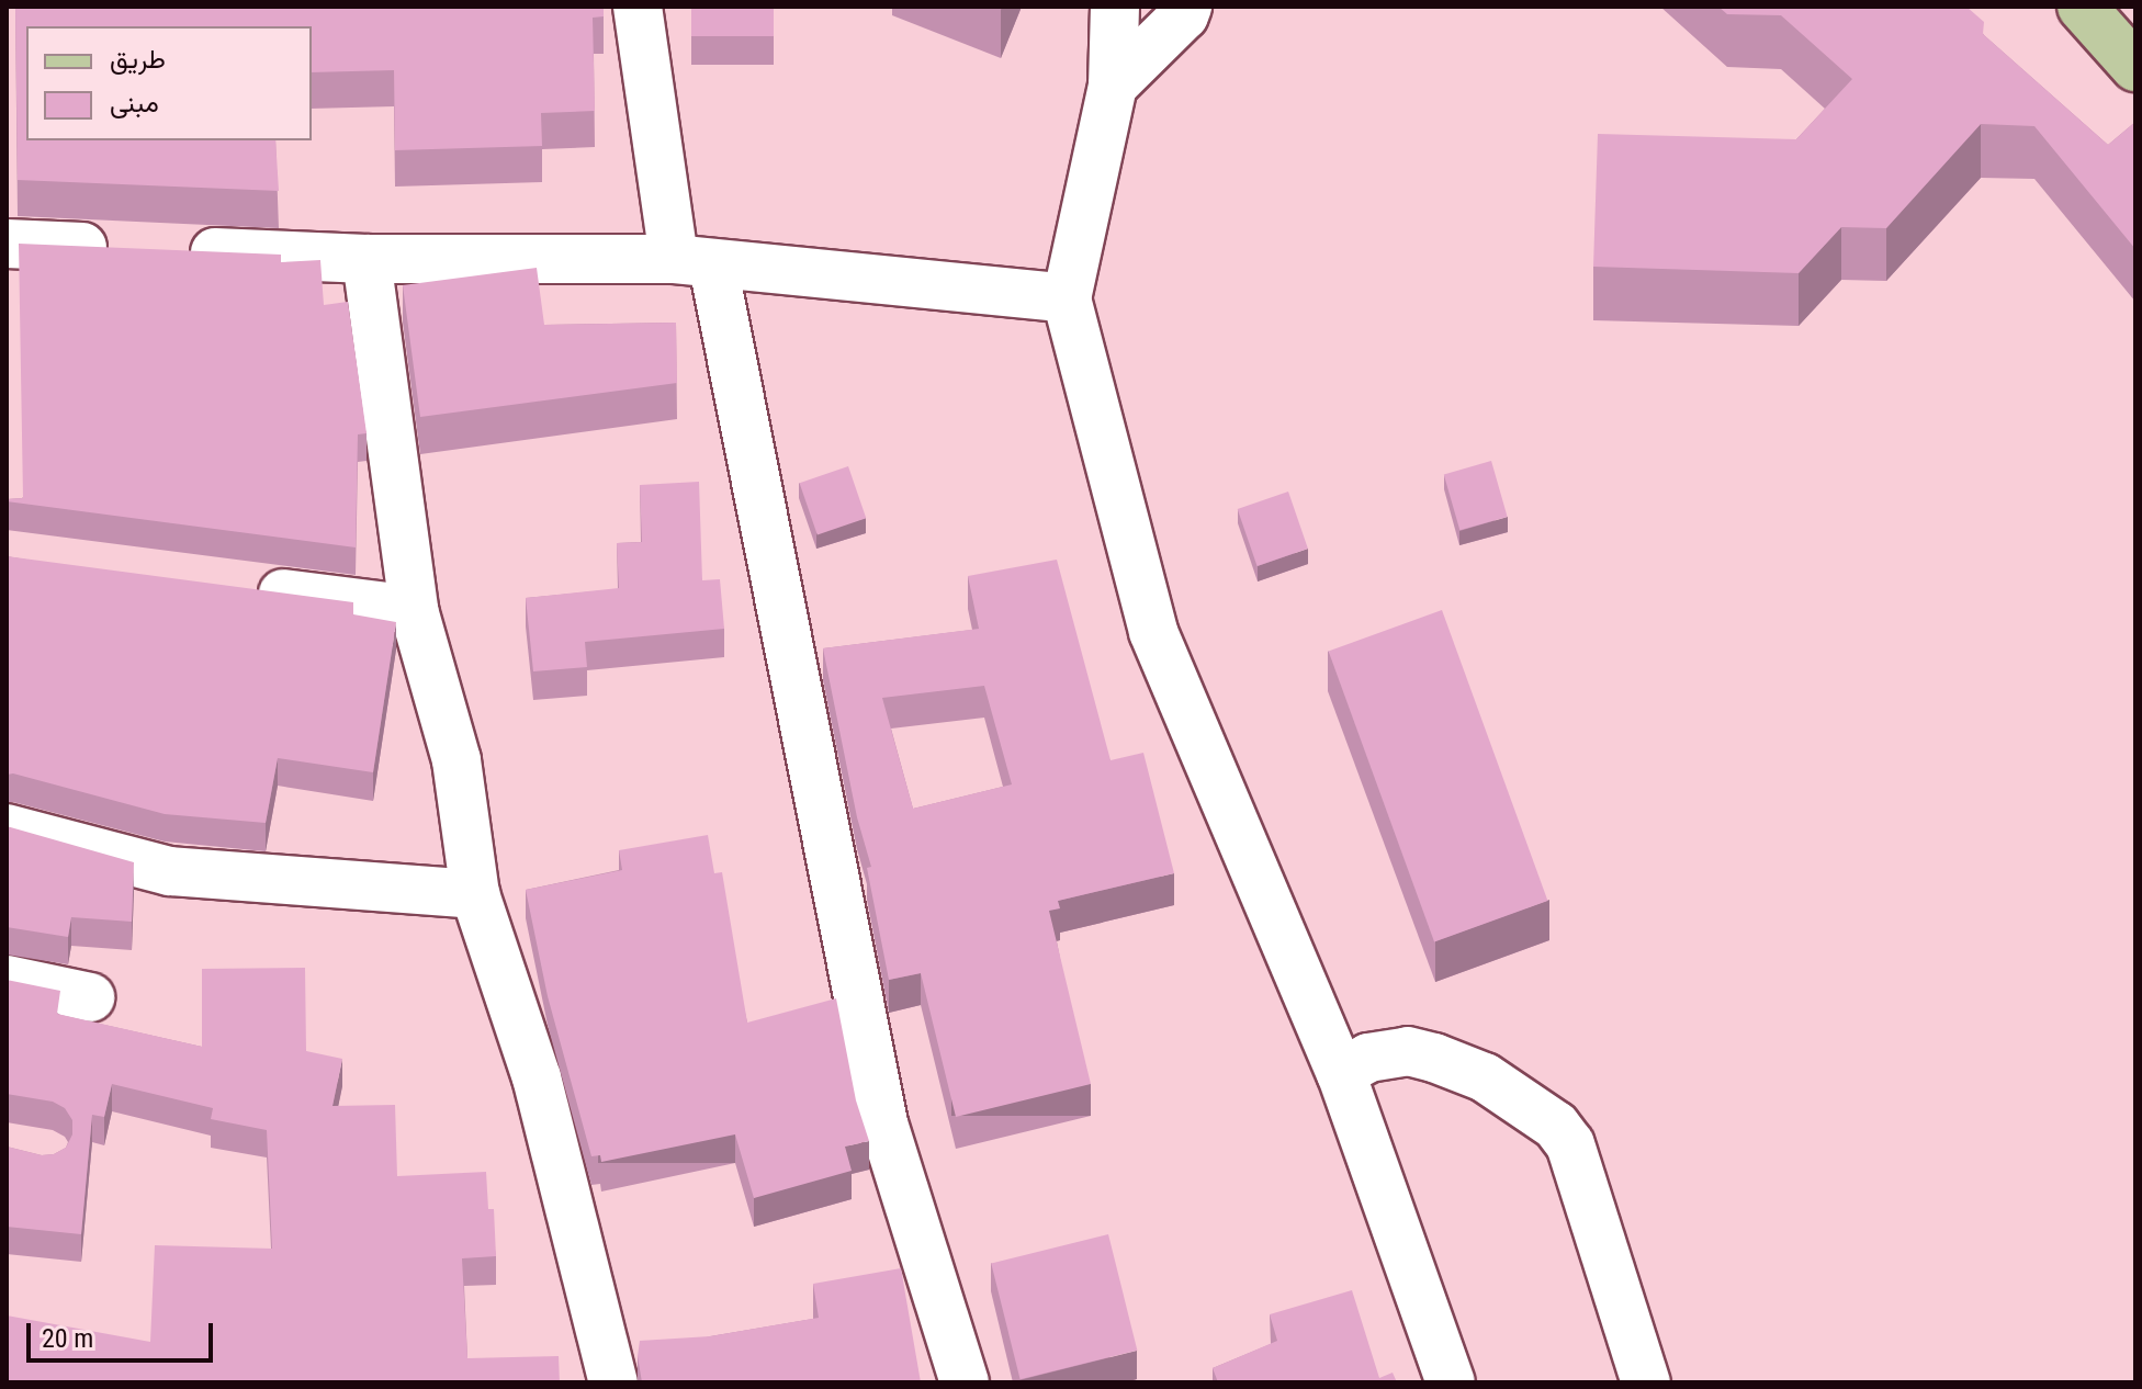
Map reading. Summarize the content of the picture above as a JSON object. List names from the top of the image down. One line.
{"legend":["طريق","مبنى"],"scale_bar":"20 m"}
